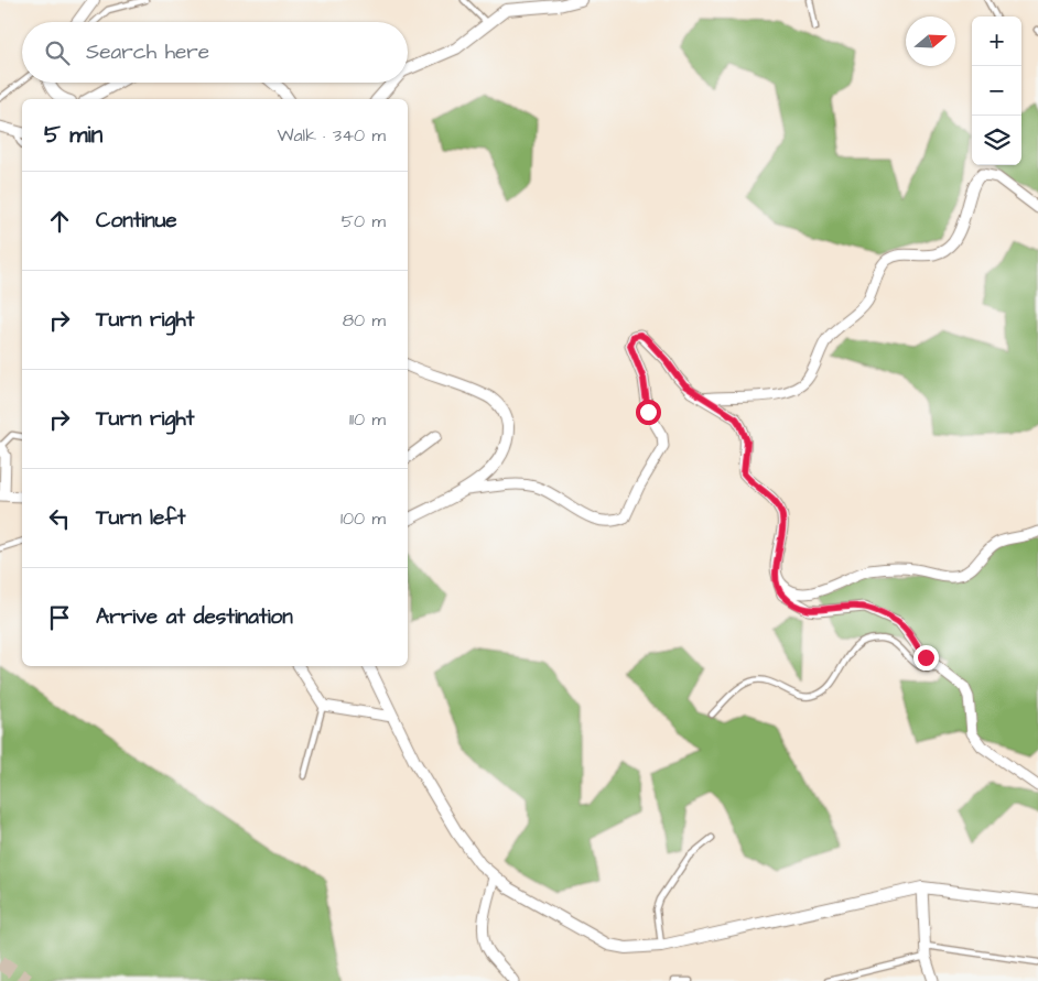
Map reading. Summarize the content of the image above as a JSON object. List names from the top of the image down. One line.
{"north":"right","page":{"map_buttons":["+","−"],"search":"Search here","heading":["5 min","Walk · 340 m"],"list":[["Continue","50 m"],["Turn right","80 m"],["Turn right","110 m"],["Turn left","100 m"],"Arrive at destination"]}}
